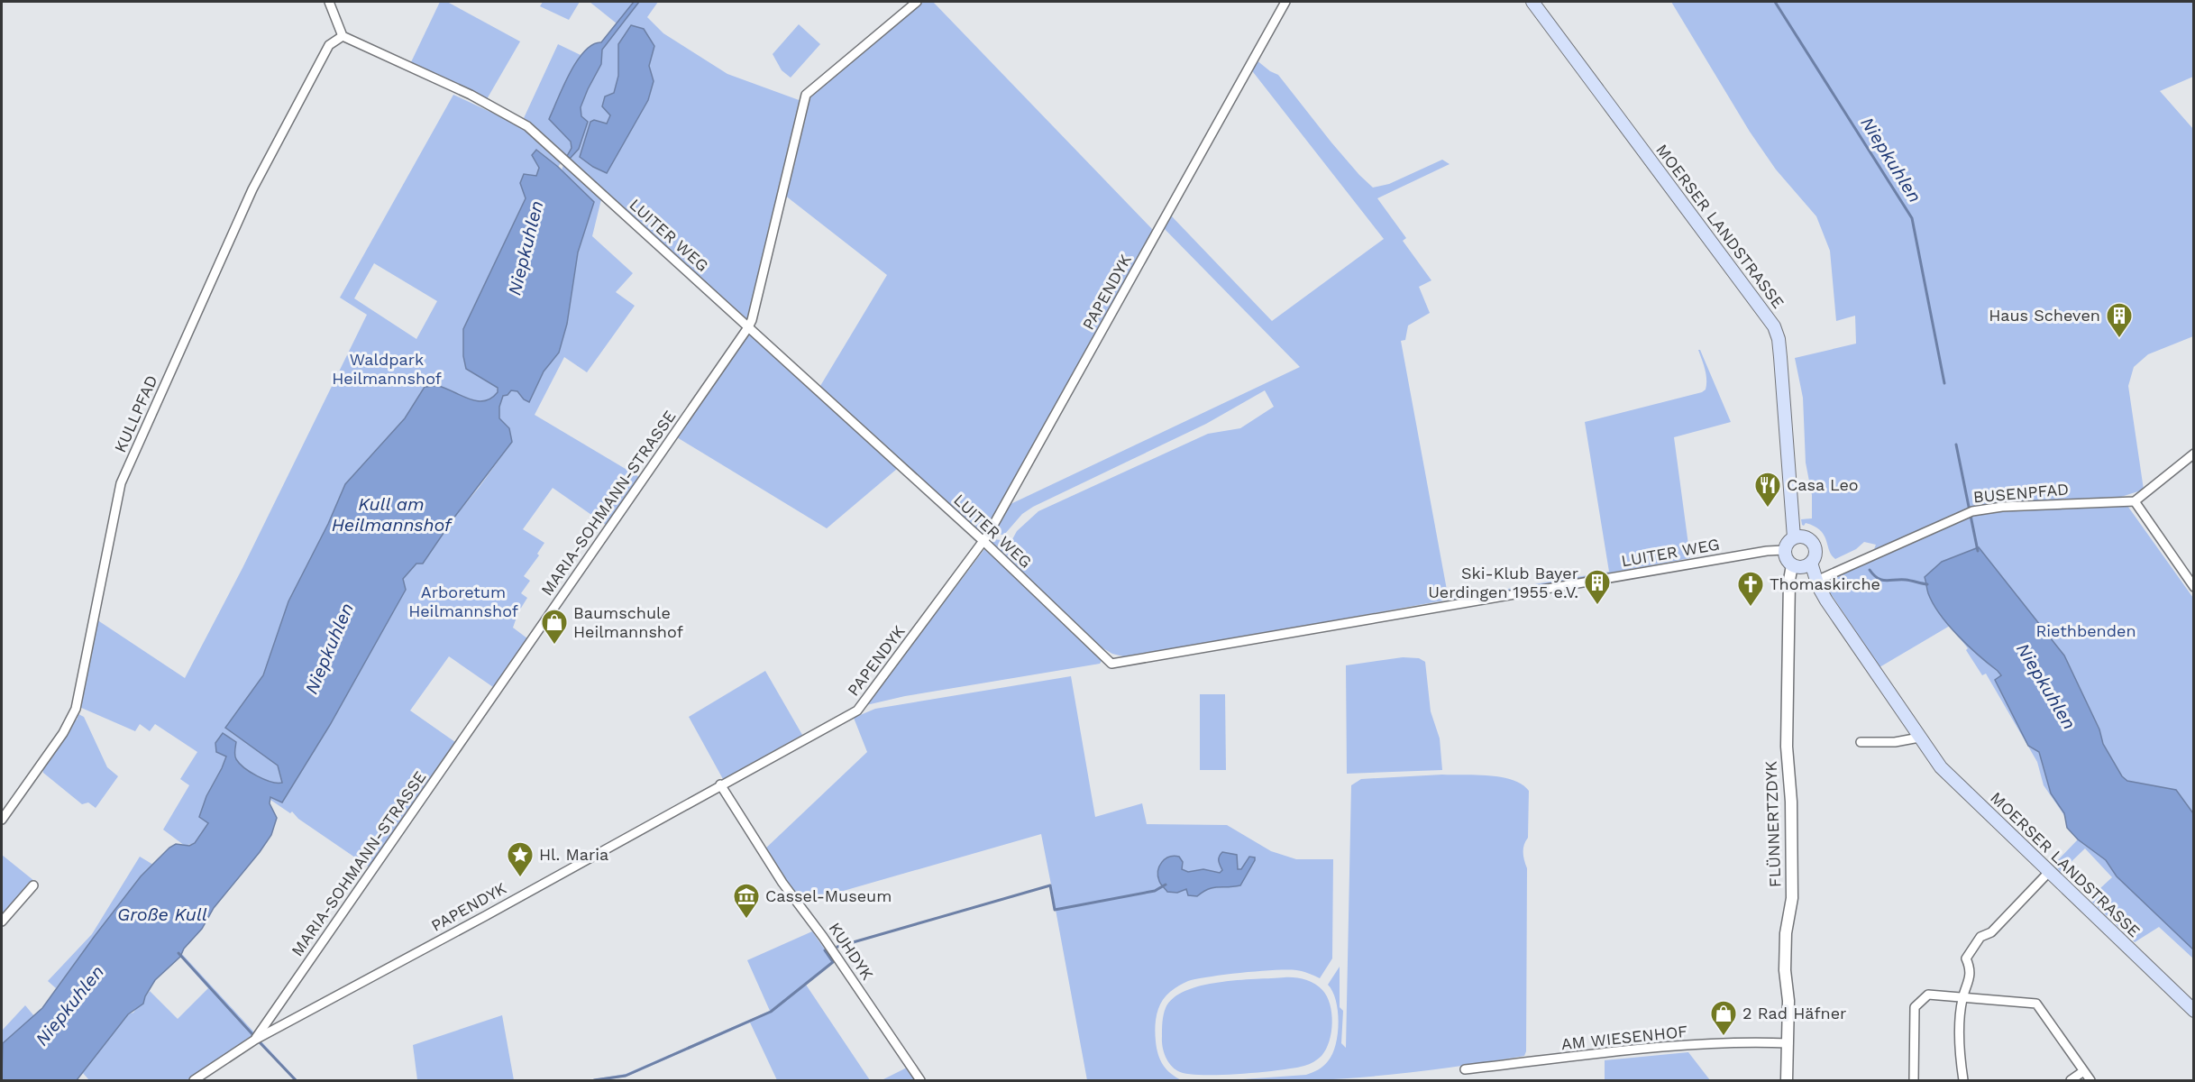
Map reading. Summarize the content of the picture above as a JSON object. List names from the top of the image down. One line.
{"streets":{"main road":["MOERSER LANDSTRASSE"],"street":["LUITER WEG","PAPENDYK","KULLPFAD","BUSENPFAD","MARIA-SOHMANN-STRASSE","FLÜNNERTZDYK","KUHDYK","AM WIESENHOF"]},"crossings":[["MOERSER LANDSTRASSE","LUITER WEG"],["MOERSER LANDSTRASSE","BUSENPFAD"],["MOERSER LANDSTRASSE","FLÜNNERTZDYK"],["LUITER WEG","PAPENDYK"],["LUITER WEG","KULLPFAD"],["LUITER WEG","MARIA-SOHMANN-STRASSE"],["LUITER WEG","FLÜNNERTZDYK"],["PAPENDYK","MARIA-SOHMANN-STRASSE"],["PAPENDYK","KUHDYK"],["FLÜNNERTZDYK","AM WIESENHOF"]],"water":["Niepkuhlen","Kull am Heilmannshof","Große Kull"],"parks":["Waldpark Heilmannshof","Arboretum Heilmannshof","Riethbenden"],"places":{"building":["Haus Scheven","Ski-Klub Bayer Uerdingen 1955 e.V."],"restaurant":["Casa Leo"],"church":["Thomaskirche"],"shop":["Baumschule Heilmannshof","2 Rad Häfner"],"place":["Hl. Maria"],"museum":["Cassel-Museum"]}}
